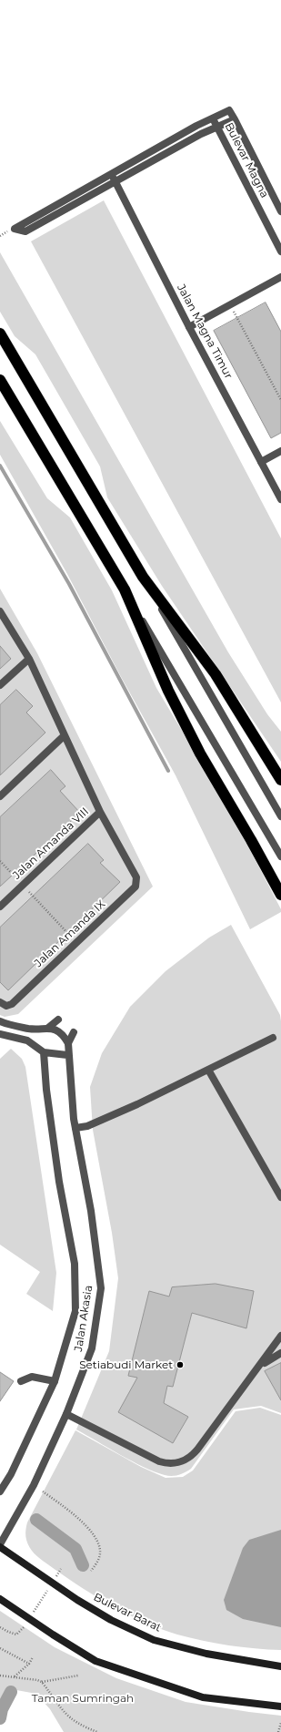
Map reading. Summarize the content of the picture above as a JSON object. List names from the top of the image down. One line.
{"streets":{"main road":["Bulevar Barat"],"street":["Bulevar Magna","Jalan Magna Timur","Jalan Amanda VIII","Jalan Amanda IX","Jalan Akasia"]},"crossings":[["Jalan Amanda VIII","Jalan Amanda IX"],["Jalan Akasia","Bulevar Barat"]],"parks":["Taman Sumringah"],"places":["Setiabudi Market"]}
